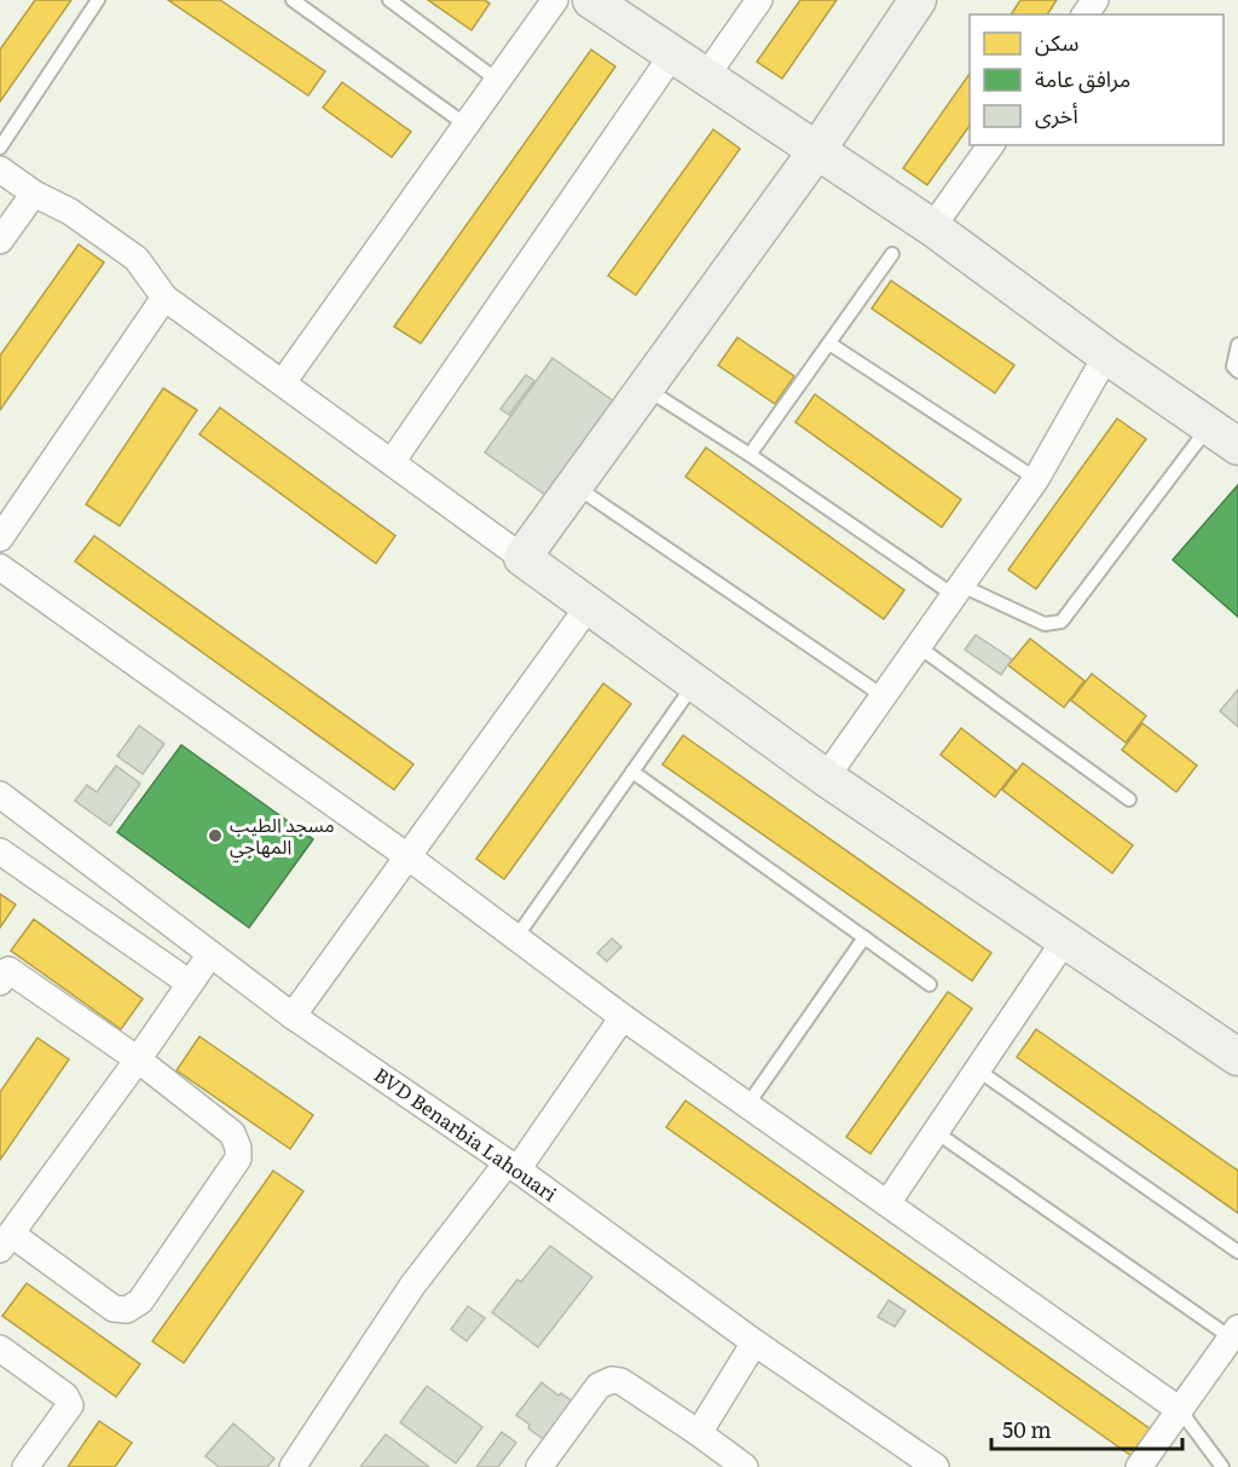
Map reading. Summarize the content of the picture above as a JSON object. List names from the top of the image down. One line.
{"streets":{"street":["BVD Benarbia Lahouari"]},"places":["مسجد الطيب المهاجي"],"legend":["سكن","مرافق عامة","أخرى"],"scale_bar":"50 m"}
